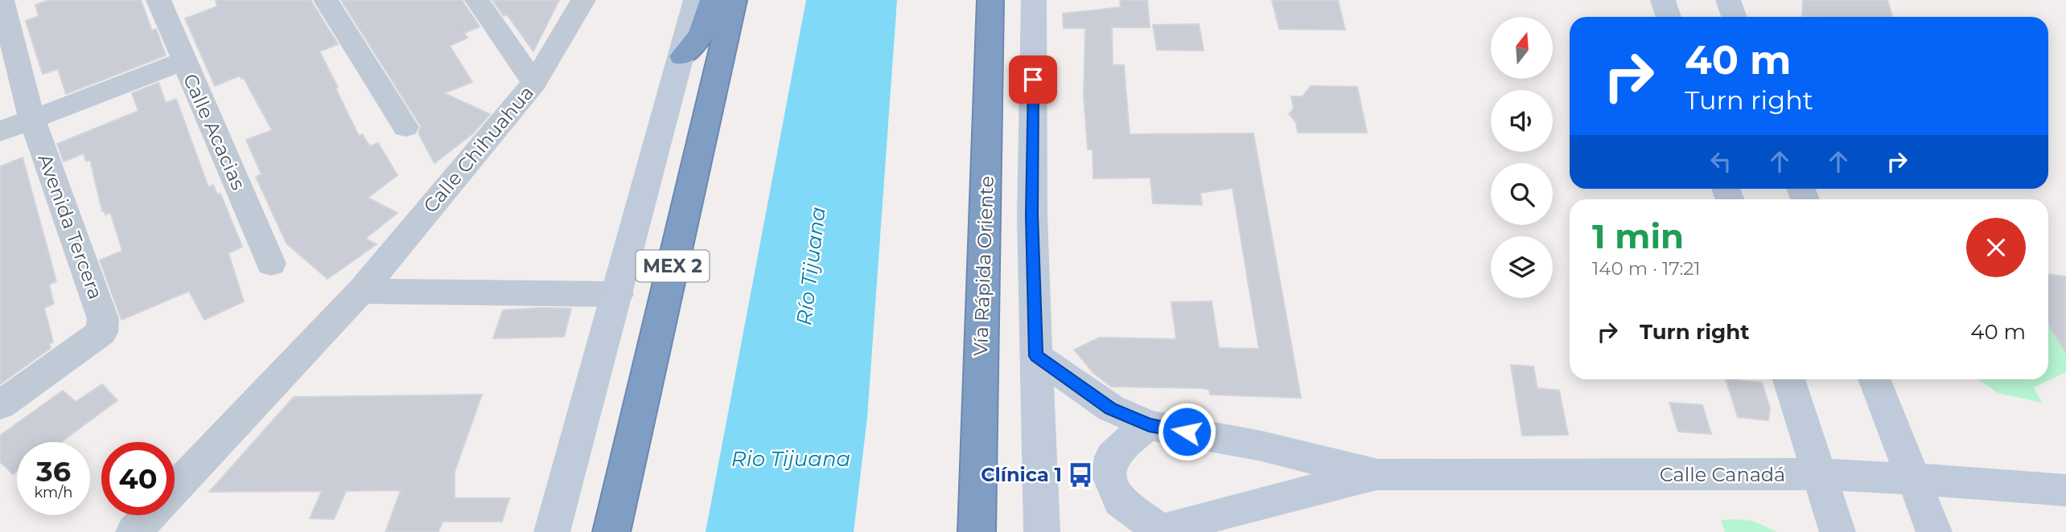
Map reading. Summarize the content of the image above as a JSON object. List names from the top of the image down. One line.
{"streets":{"highway":["MEX 2","Vía Rápida Oriente"],"main road":["Calle Canadá"],"street":["Calle Acacias","Calle Chihuahua","Avenida Tercera"]},"water":["Río Tijuana","Rio Tijuana"],"places":{"bus stop":["Clínica 1"]},"north":"top","page":{"turn":["40 m","Turn right"],"heading":["1 min","140 m · 17:21"],"list":[{"name":"Turn right","value":"40 m"}],"speed":"36 km/h","limit":"40"}}
